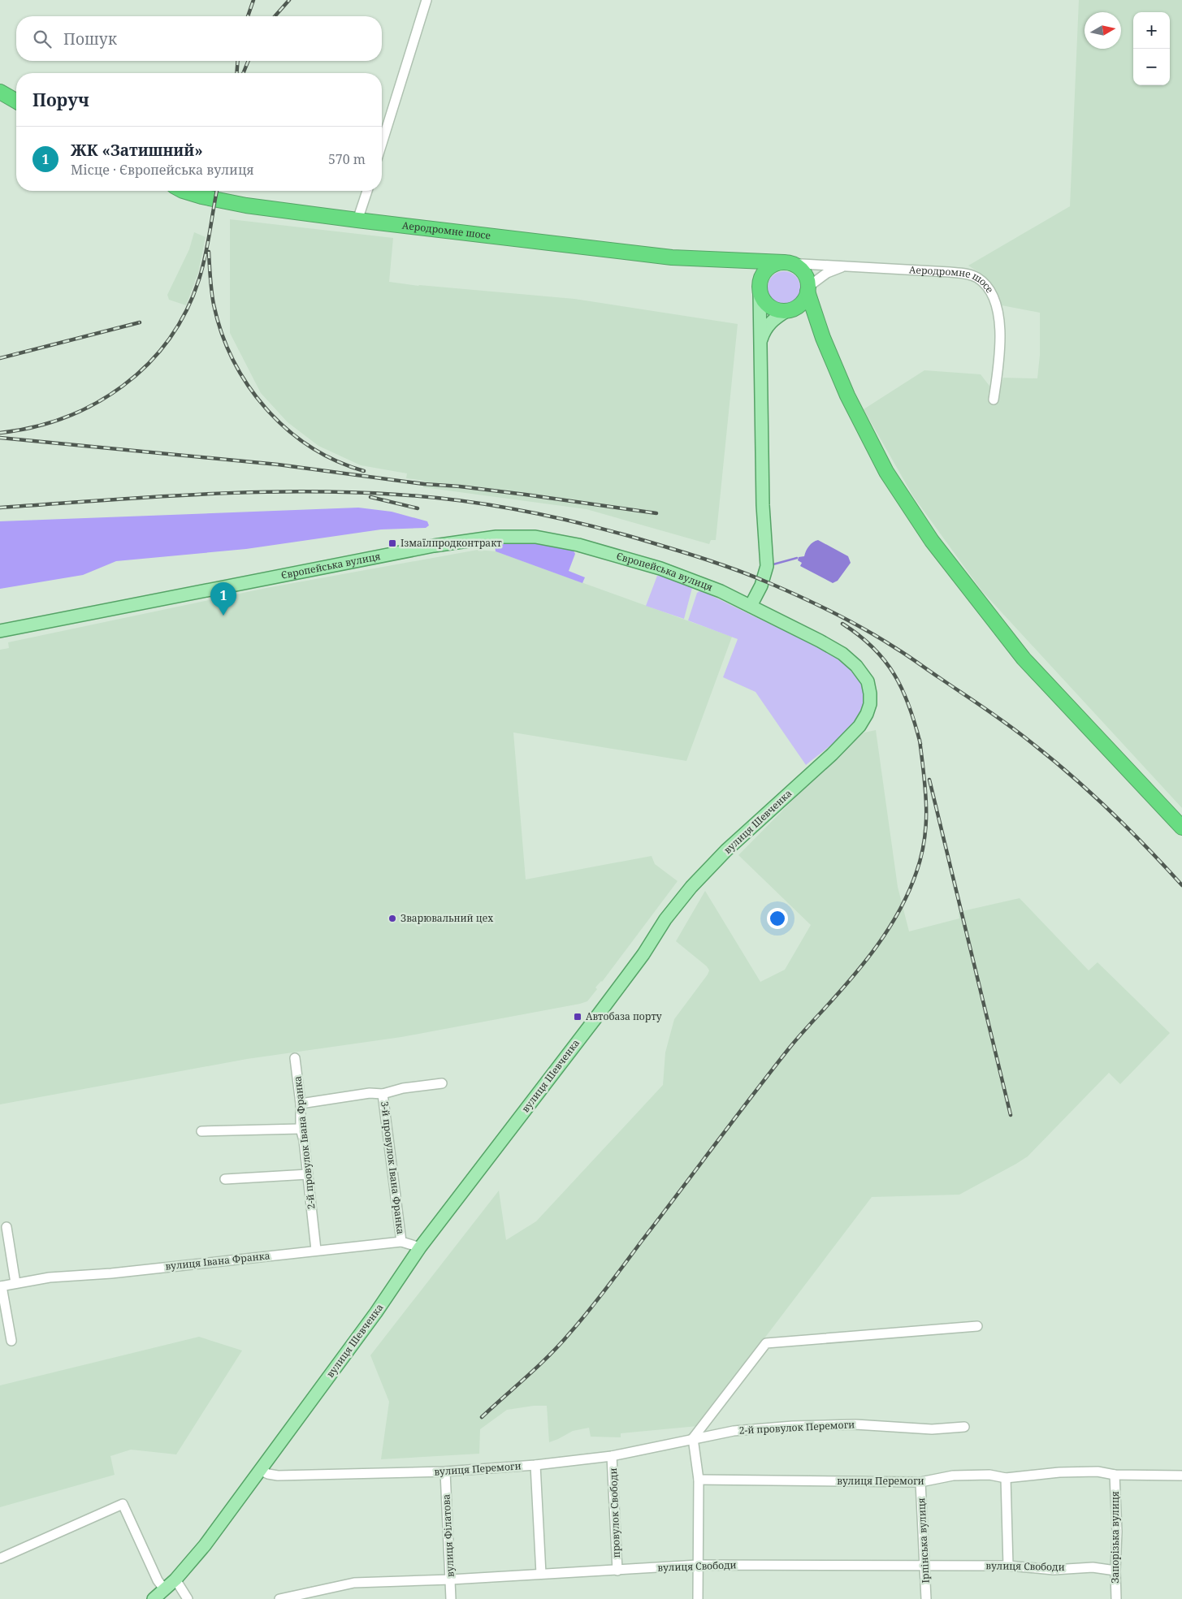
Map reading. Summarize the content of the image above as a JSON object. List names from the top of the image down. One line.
{"streets":{"highway":["Аеродромне шосе"],"main road":["Європейська вулиця","вулиця Шевченка"],"street":["2-й провулок Івана Франка","3-й провулок Івана Франка","вулиця Івана Франка","2-й провулок Перемоги","вулиця Перемоги","провулок Свободи","вулиця Філатова","Запорізька вулиця","Ірпінська вулиця","вулиця Свободи"]},"crossings":[["Європейська вулиця","вулиця Шевченка"],["вулиця Шевченка","вулиця Івана Франка"],["вулиця Шевченка","вулиця Перемоги"],["2-й провулок Івана Франка","вулиця Івана Франка"],["3-й провулок Івана Франка","вулиця Івана Франка"],["2-й провулок Перемоги","вулиця Перемоги"],["вулиця Перемоги","провулок Свободи"],["вулиця Перемоги","вулиця Філатова"],["вулиця Перемоги","Запорізька вулиця"],["вулиця Перемоги","Ірпінська вулиця"],["провулок Свободи","вулиця Свободи"],["вулиця Філатова","вулиця Свободи"],["Запорізька вулиця","вулиця Свободи"],["Ірпінська вулиця","вулиця Свободи"]],"places":{"transit":["Ізмаїлпродконтракт","Автобаза порту"],"other":["Зварювальний цех"]},"north":"right","page":{"map_buttons":["+","−"],"search":"Пошук","heading":"Поруч","list":[{"mark":"1","name":"ЖК «Затишний»","note":"Місце · Європейська вулиця","value":"570 m"}],"pins":"1"}}
